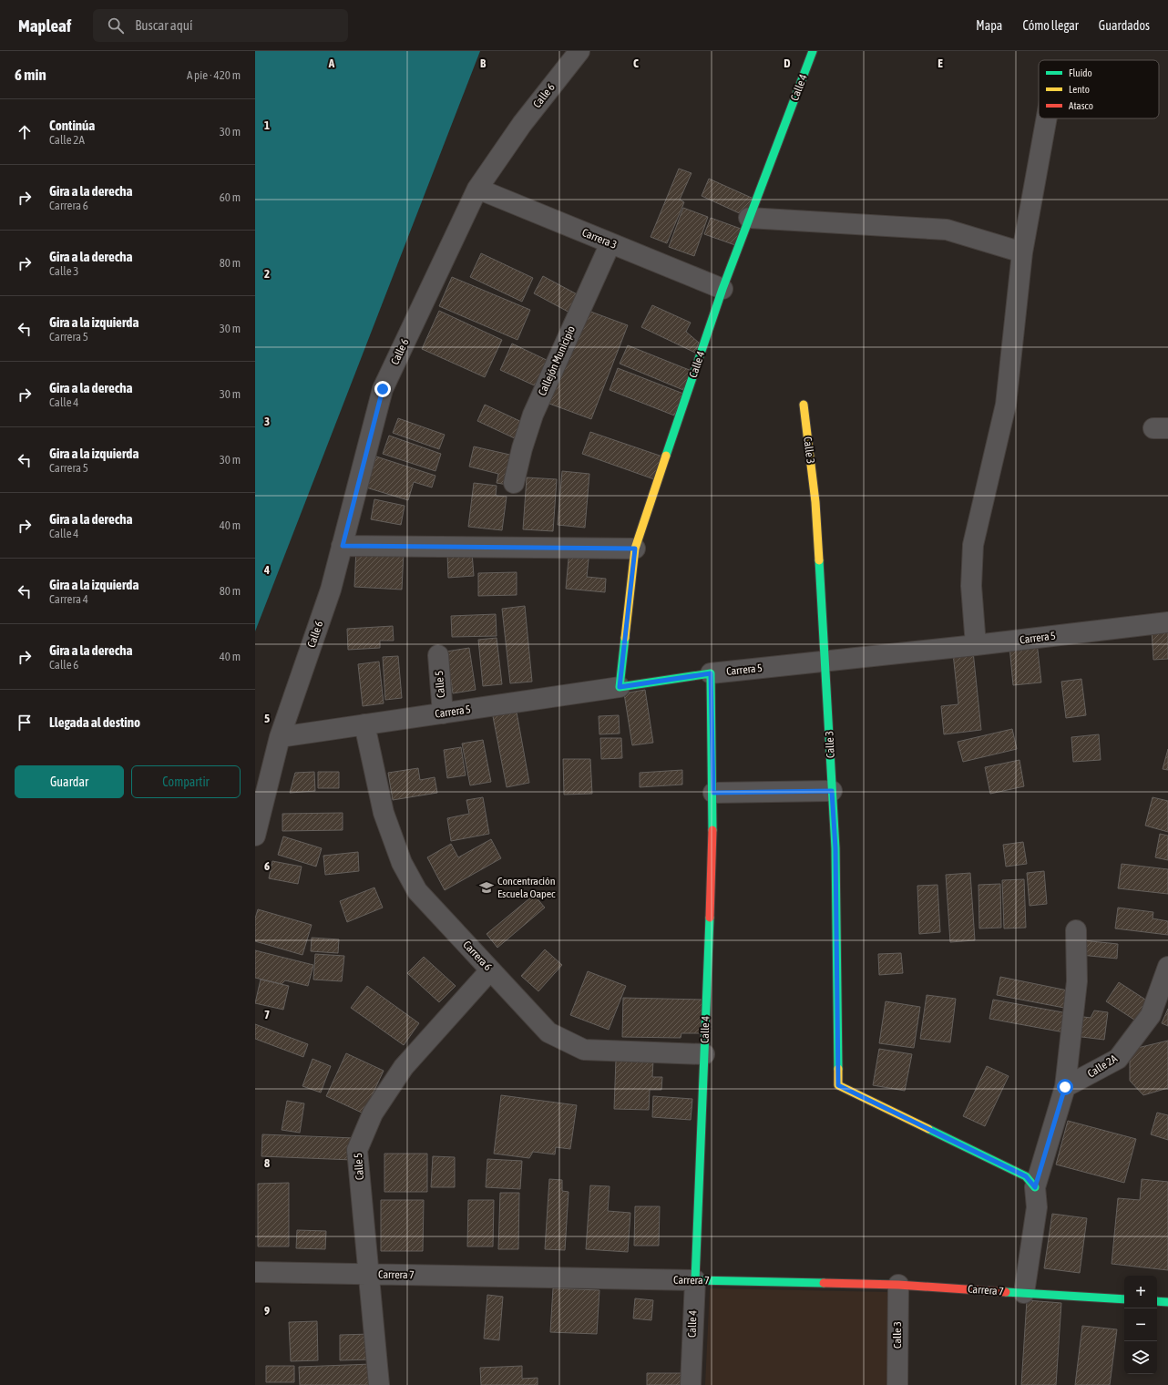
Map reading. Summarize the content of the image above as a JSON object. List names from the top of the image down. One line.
{"streets":{"street":["Calle 4","Calle 6","Carrera 3","Callejón Municipio","Calle 3","Carrera 5","Calle 5","Carrera 6","Calle 2A","Carrera 7"]},"crossings":[["Calle 4","Carrera 3"],["Calle 4","Carrera 5"],["Calle 4","Carrera 6"],["Calle 4","Carrera 7"],["Calle 6","Carrera 3"],["Calle 6","Carrera 5"],["Carrera 3","Callejón Municipio"],["Calle 3","Carrera 5"],["Calle 3","Carrera 7"],["Carrera 5","Calle 5"],["Carrera 5","Carrera 6"],["Calle 5","Carrera 6"],["Calle 5","Carrera 7"]],"places":{"school or university":["Concentración Escuela Oapec"]},"legend":["Fluido","Lento","Atasco"],"page":{"header":"Mapleaf","search":"Buscar aquí","nav":["Mapa","Cómo llegar","Guardados"],"heading":["6 min","A pie · 420 m"],"list":[["Continúa","Calle 2A","30 m"],["Gira a la derecha","Carrera 6","60 m"],["Gira a la derecha","Calle 3","80 m"],["Gira a la izquierda","Carrera 5","30 m"],["Gira a la derecha","Calle 4","30 m"],["Gira a la izquierda","Carrera 5","30 m"],["Gira a la derecha","Calle 4","40 m"],["Gira a la izquierda","Carrera 4","80 m"],["Gira a la derecha","Calle 6","40 m"],"Llegada al destino"],"buttons":["Guardar","Compartir"],"map_buttons":["+","−"]},"grid":{"columns":["A","B","C","D","E"],"rows":["1","2","3","4","5","6","7","8","9"]}}
